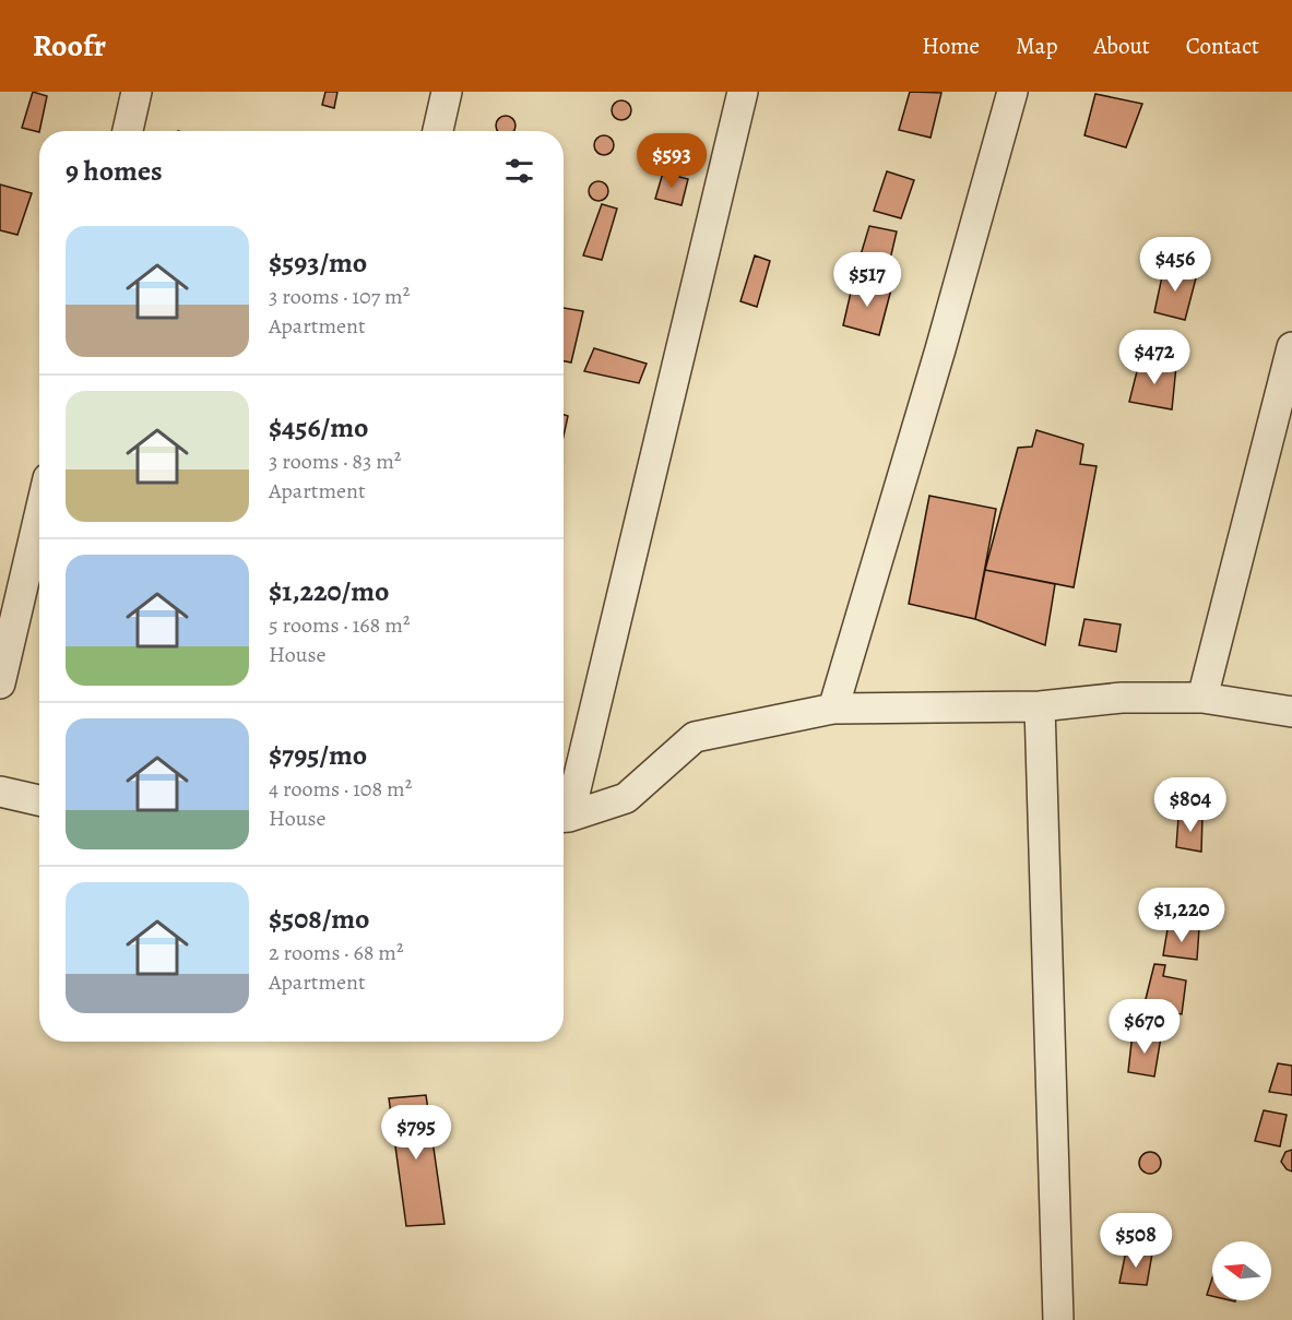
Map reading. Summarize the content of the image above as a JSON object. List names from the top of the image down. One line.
{"north":"left","page":{"header":"Roofr","nav":["Home","Map","About","Contact"],"heading":"9 homes","price":["$593","$456","$517","$472","$804","$1,220","$670","$795","$508"],"list":[{"name":"$593/mo","note":"3 rooms · 107 m² · Apartment"},{"name":"$456/mo","note":"3 rooms · 83 m² · Apartment"},{"name":"$1,220/mo","note":"5 rooms · 168 m² · House"},{"name":"$795/mo","note":"4 rooms · 108 m² · House"},{"name":"$508/mo","note":"2 rooms · 68 m² · Apartment"}]}}
